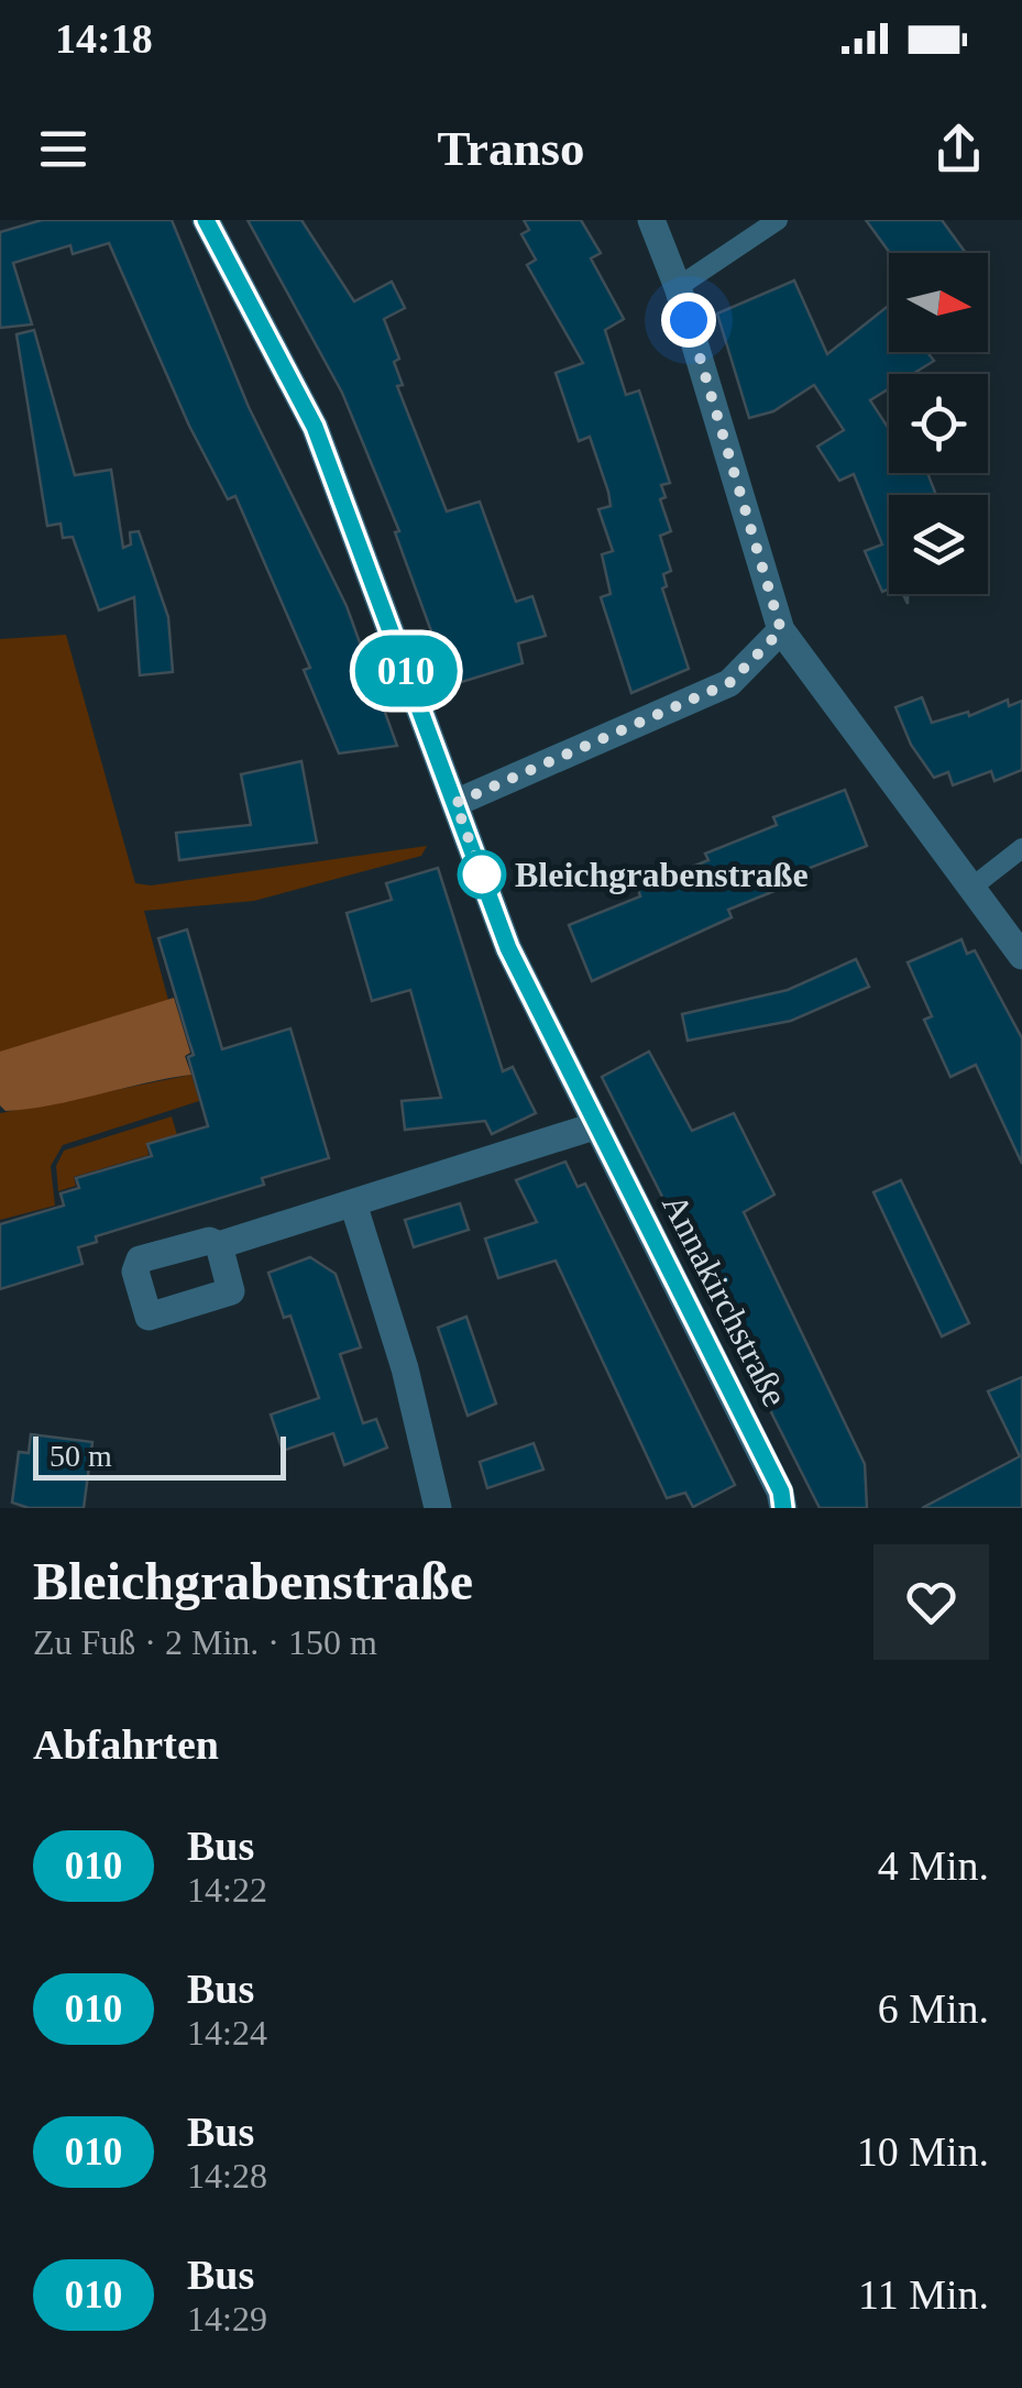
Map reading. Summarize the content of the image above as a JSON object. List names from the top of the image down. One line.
{"streets":{"street":["Annakirchstraße"]},"places":["Bleichgrabenstraße"],"lines":["bus line 010"],"scale_bar":"50 m","north":"right","page":{"status":"14:18","header":"Transo","on_map":"010","scale":"50 m","heading":[["Bleichgrabenstraße","Zu Fuß · 2 Min. · 150 m"],"Abfahrten"],"list":[{"mark":"010","name":"Bus","note":"14:22","value":"4 Min."},{"mark":"010","name":"Bus","note":"14:24","value":"6 Min."},{"mark":"010","name":"Bus","note":"14:28","value":"10 Min."},{"mark":"010","name":"Bus","note":"14:29","value":"11 Min."}]}}
